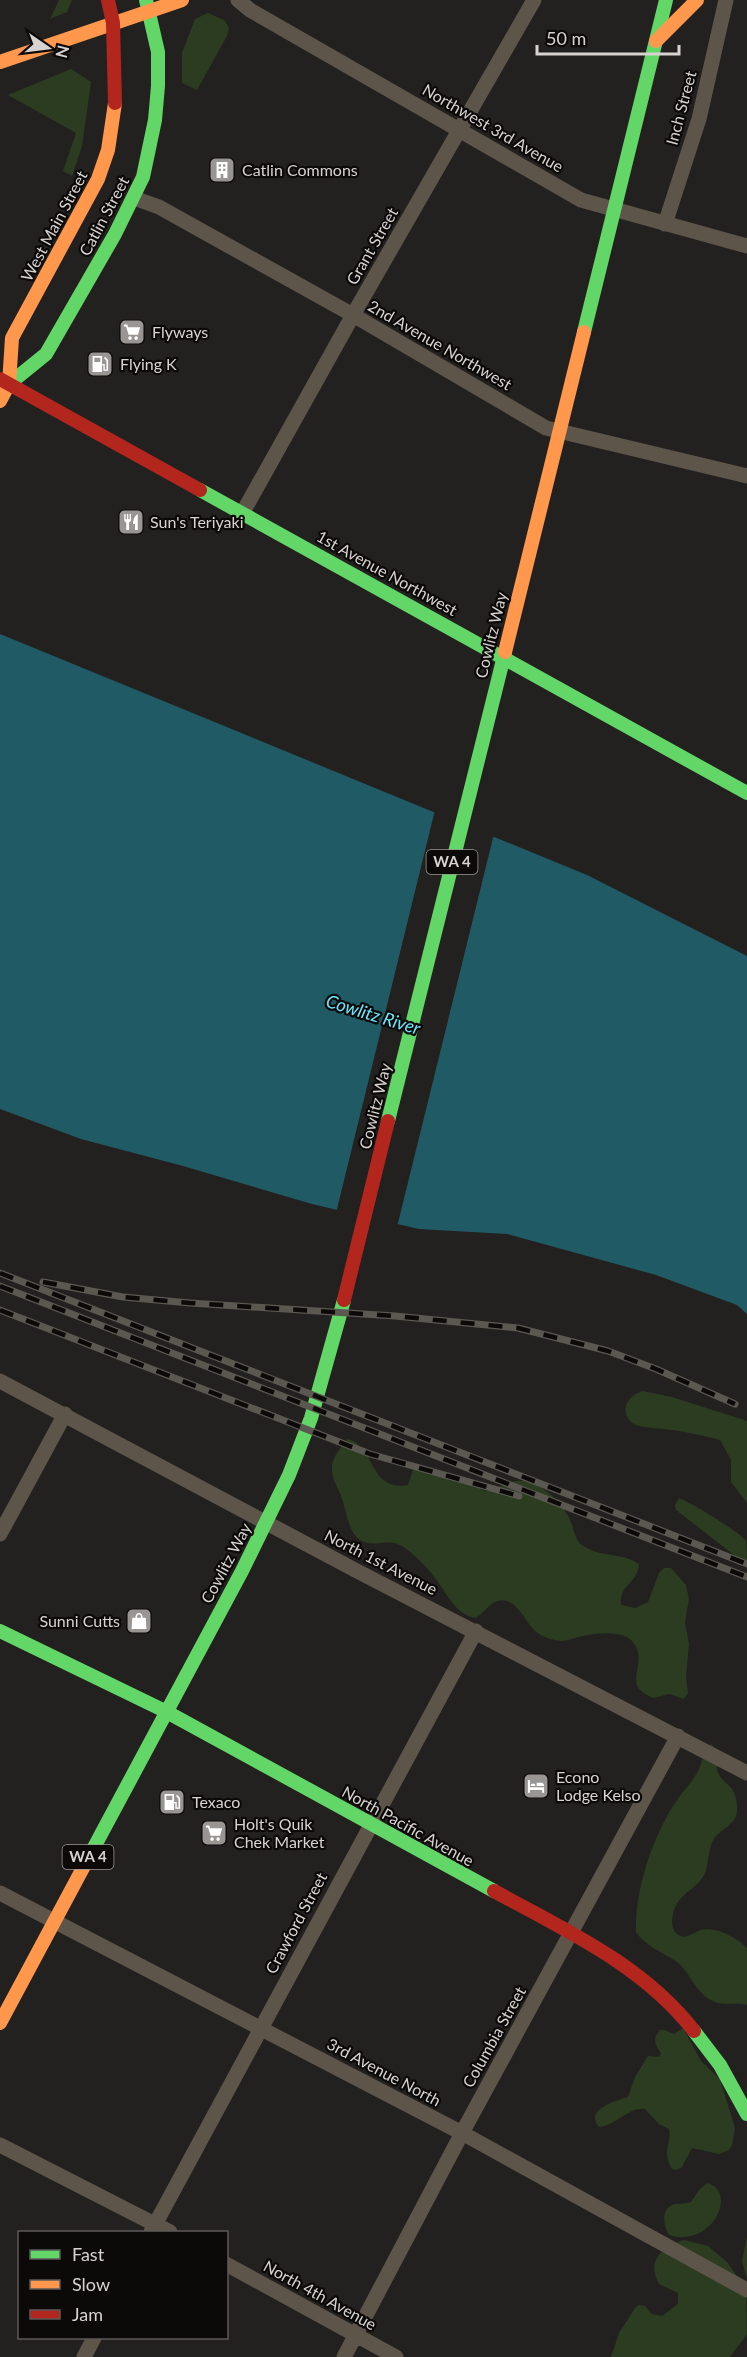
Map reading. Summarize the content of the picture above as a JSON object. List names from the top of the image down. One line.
{"streets":{"main road":["Catlin Street","West Main Street","1st Avenue Northwest","Cowlitz Way","WA 4","North Pacific Avenue"],"street":["Inch Street","Northwest 3rd Avenue","Grant Street","2nd Avenue Northwest","North 1st Avenue","Crawford Street","Columbia Street","3rd Avenue North","North 4th Avenue"]},"crossings":[["Inch Street","Northwest 3rd Avenue"],["Northwest 3rd Avenue","Grant Street"],["Catlin Street","West Main Street"],["Catlin Street","2nd Avenue Northwest"],["Catlin Street","1st Avenue Northwest"],["West Main Street","1st Avenue Northwest"],["Grant Street","2nd Avenue Northwest"],["Grant Street","1st Avenue Northwest"],["Cowlitz Way","WA 4"],["Cowlitz Way","North Pacific Avenue"],["Cowlitz Way","3rd Avenue North"],["North 1st Avenue","Crawford Street"],["North 1st Avenue","Columbia Street"],["North Pacific Avenue","Crawford Street"],["North Pacific Avenue","Columbia Street"],["Crawford Street","3rd Avenue North"],["Columbia Street","3rd Avenue North"],["Columbia Street","North 4th Avenue"]],"water":["Cowlitz River"],"places":{"building":["Catlin Commons"],"supermarket":["Flyways","Holt's Quik Chek Market"],"fuel station":["Flying K","Texaco"],"restaurant":["Sun's Teriyaki"],"shop":["Sunni Cutts"],"hotel":["Econo Lodge Kelso"]},"legend":["Fast","Slow","Jam"],"scale_bar":"50 m","north":"right"}
